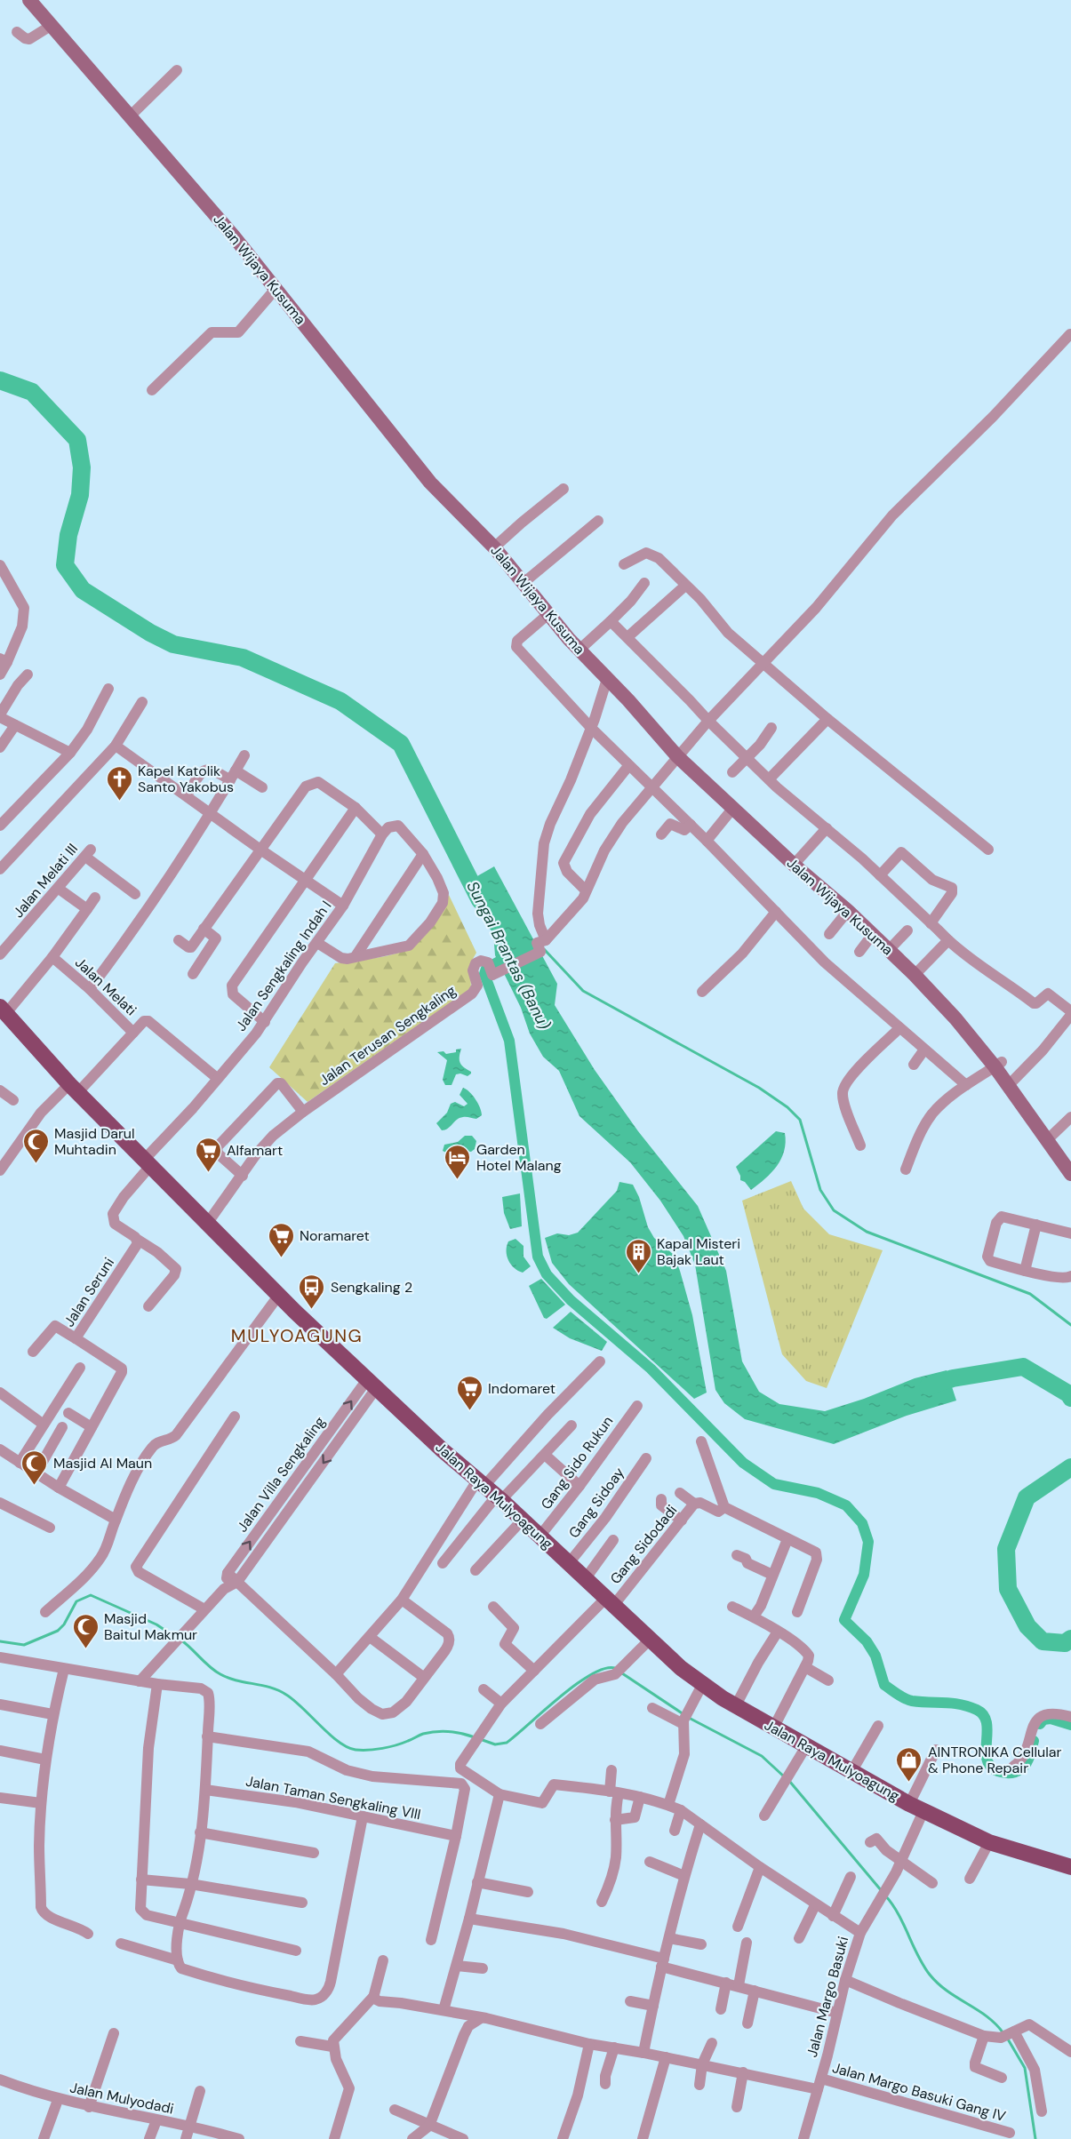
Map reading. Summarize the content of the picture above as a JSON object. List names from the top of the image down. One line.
{"streets":{"main road":["Jalan Wijaya Kusuma","Jalan Raya Mulyoagung"],"street":["Jalan Melati III","Jalan Sengkaling Indah I","Jalan Melati","Jalan Terusan Sengkaling","Jalan Seruni","Gang Sido Rukun","Jalan Villa Sengkaling","Gang Sidoay","Gang Sidodadi","Jalan Taman Sengkaling VIII","Jalan Margo Basuki","Jalan Margo Basuki Gang IV","Jalan Mulyodadi"]},"crossings":[["Jalan Wijaya Kusuma","Jalan Terusan Sengkaling"],["Jalan Sengkaling Indah I","Jalan Raya Mulyoagung"],["Jalan Melati","Jalan Raya Mulyoagung"],["Jalan Terusan Sengkaling","Jalan Raya Mulyoagung"],["Gang Sido Rukun","Jalan Raya Mulyoagung"],["Jalan Villa Sengkaling","Jalan Raya Mulyoagung"],["Jalan Raya Mulyoagung","Gang Sidoay"],["Jalan Raya Mulyoagung","Gang Sidodadi"],["Jalan Raya Mulyoagung","Jalan Margo Basuki"],["Jalan Margo Basuki","Jalan Margo Basuki Gang IV"]],"districts":["MULYOAGUNG"],"water":["Sungai Brantas (Banu)"],"places":{"church":["Kapel Katolik Santo Yakobus"],"mosque":["Masjid Darul Muhtadin","Masjid Al Maun","Masjid Baitul Makmur"],"supermarket":["Alfamart","Noramaret","Indomaret"],"hotel":["Garden Hotel Malang"],"building":["Kapal Misteri Bajak Laut"],"bus stop":["Sengkaling 2"],"shop":["AINTRONIKA Cellular & Phone Repair"]}}
